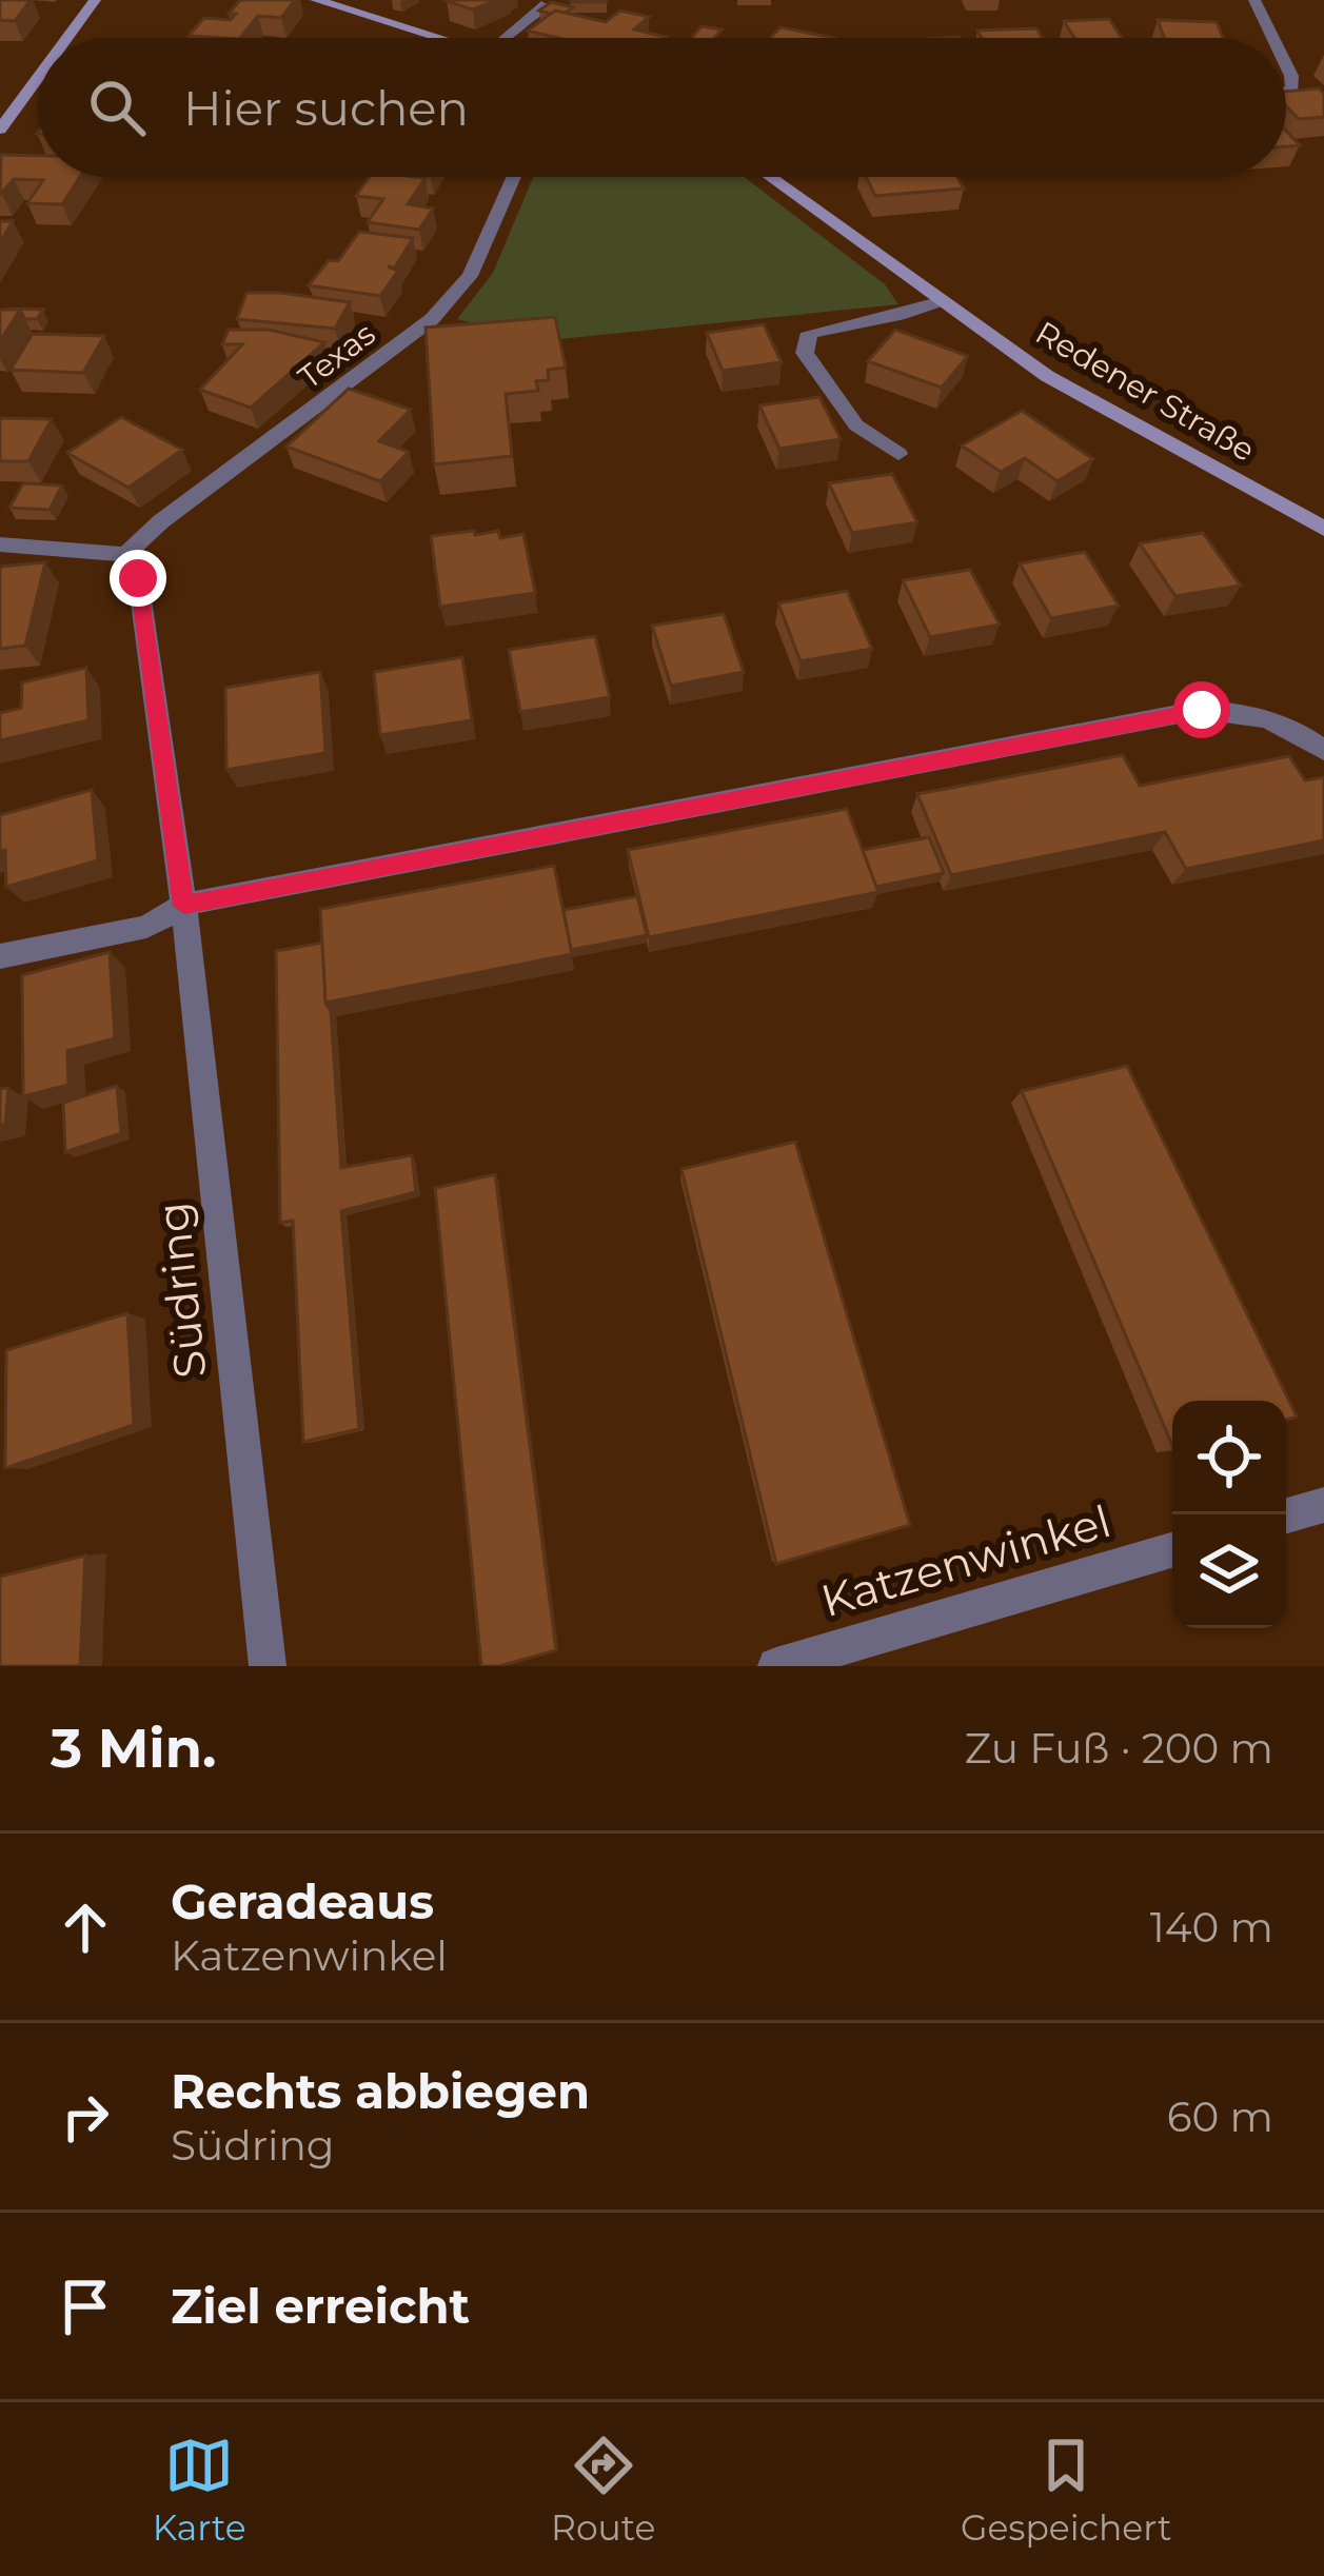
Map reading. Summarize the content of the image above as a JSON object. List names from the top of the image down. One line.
{"streets":{"street":["Texas","Redener Straße","Südring","Katzenwinkel"]},"crossings":[["Texas","Südring"]],"page":{"search":"Hier suchen","heading":["3 Min.","Zu Fuß · 200 m"],"list":[["Geradeaus","Katzenwinkel","140 m"],["Rechts abbiegen","Südring","60 m"],"Ziel erreicht"],"nav":["Karte","Route","Gespeichert"]}}
